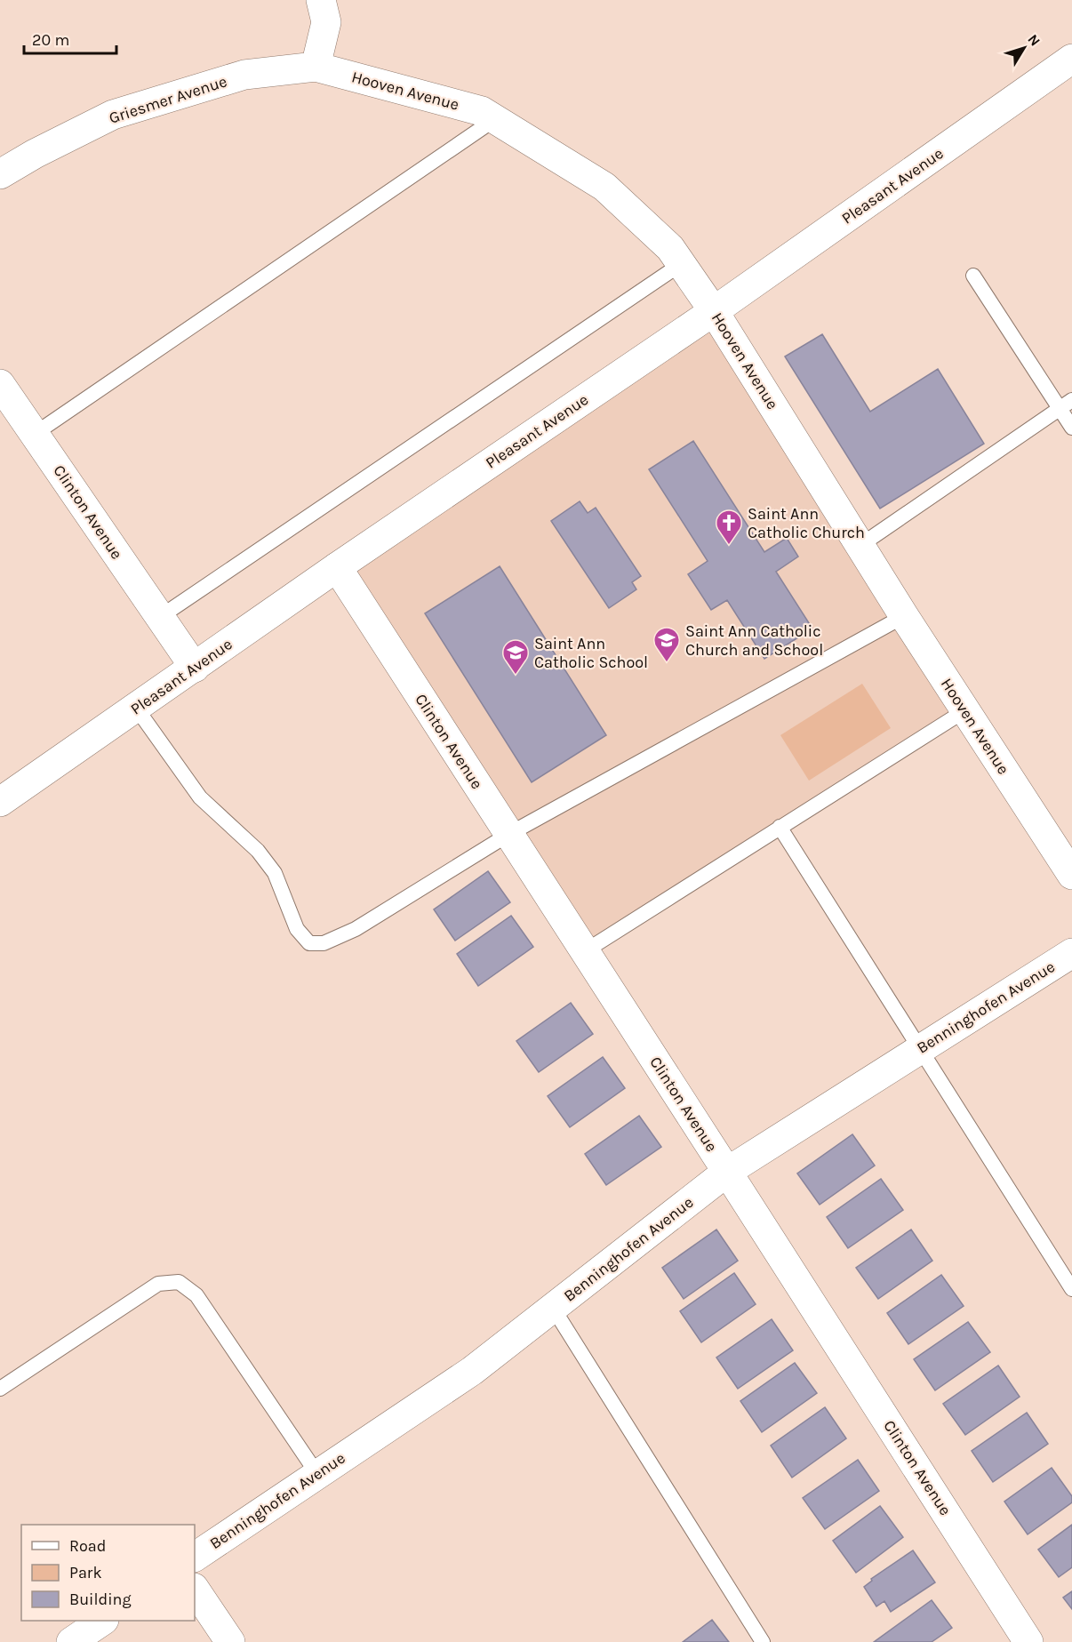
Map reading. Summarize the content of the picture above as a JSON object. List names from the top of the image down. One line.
{"streets":{"street":["Hooven Avenue","Griesmer Avenue","Pleasant Avenue","Clinton Avenue","Benninghofen Avenue"]},"crossings":[["Hooven Avenue","Griesmer Avenue"],["Hooven Avenue","Pleasant Avenue"],["Pleasant Avenue","Clinton Avenue"],["Clinton Avenue","Benninghofen Avenue"]],"places":{"church":["Saint Ann Catholic Church"],"school or university":["Saint Ann Catholic Church and School","Saint Ann Catholic School"]},"legend":["Road","Park","Building"],"scale_bar":"20 m","north":"top right"}
